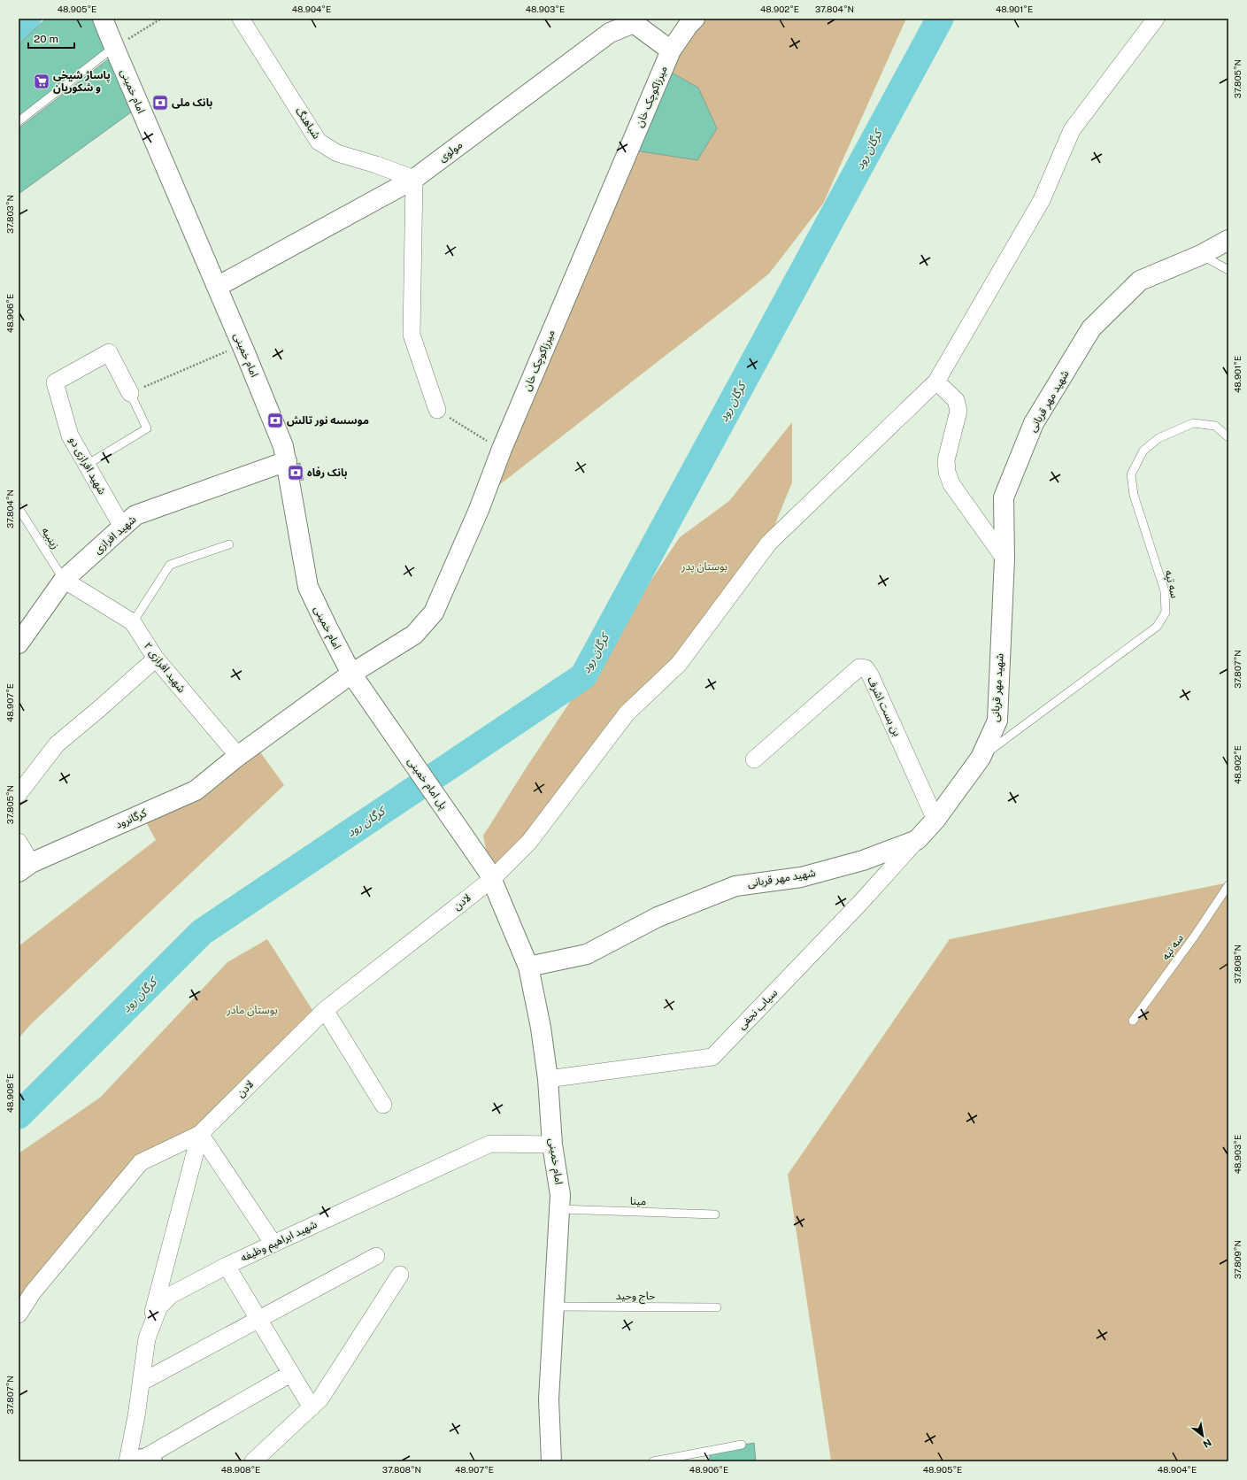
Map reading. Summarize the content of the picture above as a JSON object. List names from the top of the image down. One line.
{"streets":{"street":["امام خمینی","میرزاکوچک خان","شباهنگ","مولوی","شهید مهر قربانی","شهید افرازی دو","شهید افرازی","شهید افرازی ۲","بن بست اشرف","پل امام خمینی","کرگانرود","لادن","سیاب نجفی","شهید ابراهیم وظیفه"],"lane":["زینبیه","سه تپه","مینا","حاج وحید"]},"crossings":[["امام خمینی","میرزاکوچک خان"],["امام خمینی","مولوی"],["امام خمینی","شهید مهر قربانی"],["امام خمینی","شهید افرازی"],["امام خمینی","پل امام خمینی"],["امام خمینی","کرگانرود"],["امام خمینی","لادن"],["امام خمینی","سیاب نجفی"],["امام خمینی","مینا"],["امام خمینی","شهید ابراهیم وظیفه"],["امام خمینی","حاج وحید"],["میرزاکوچک خان","مولوی"],["میرزاکوچک خان","کرگانرود"],["شباهنگ","مولوی"],["شهید مهر قربانی","سه تپه"],["شهید مهر قربانی","بن بست اشرف"],["شهید مهر قربانی","سیاب نجفی"],["شهید افرازی دو","شهید افرازی"],["شهید افرازی","زینبیه"],["شهید افرازی","شهید افرازی ۲"],["زینبیه","شهید افرازی ۲"],["شهید افرازی ۲","کرگانرود"],["پل امام خمینی","لادن"]],"water":["کرگان رود"],"parks":["بوستان پدر","بوستان مادر"],"places":{"supermarket":["پاساژ شیخی و شکوریان"],"bank":["بانک ملی","موسسه نور تالش","بانک رفاه"]},"scale_bar":"20 m","north":"bottom right","coordinates":["48.905°E","48.904°E","48.903°E","48.902°E","37.804°N","48.901°E","37.805°N","37.803°N","48.906°E","37.807°N","48.907°E","37.808°N","48.908°E","37.809°N"]}
